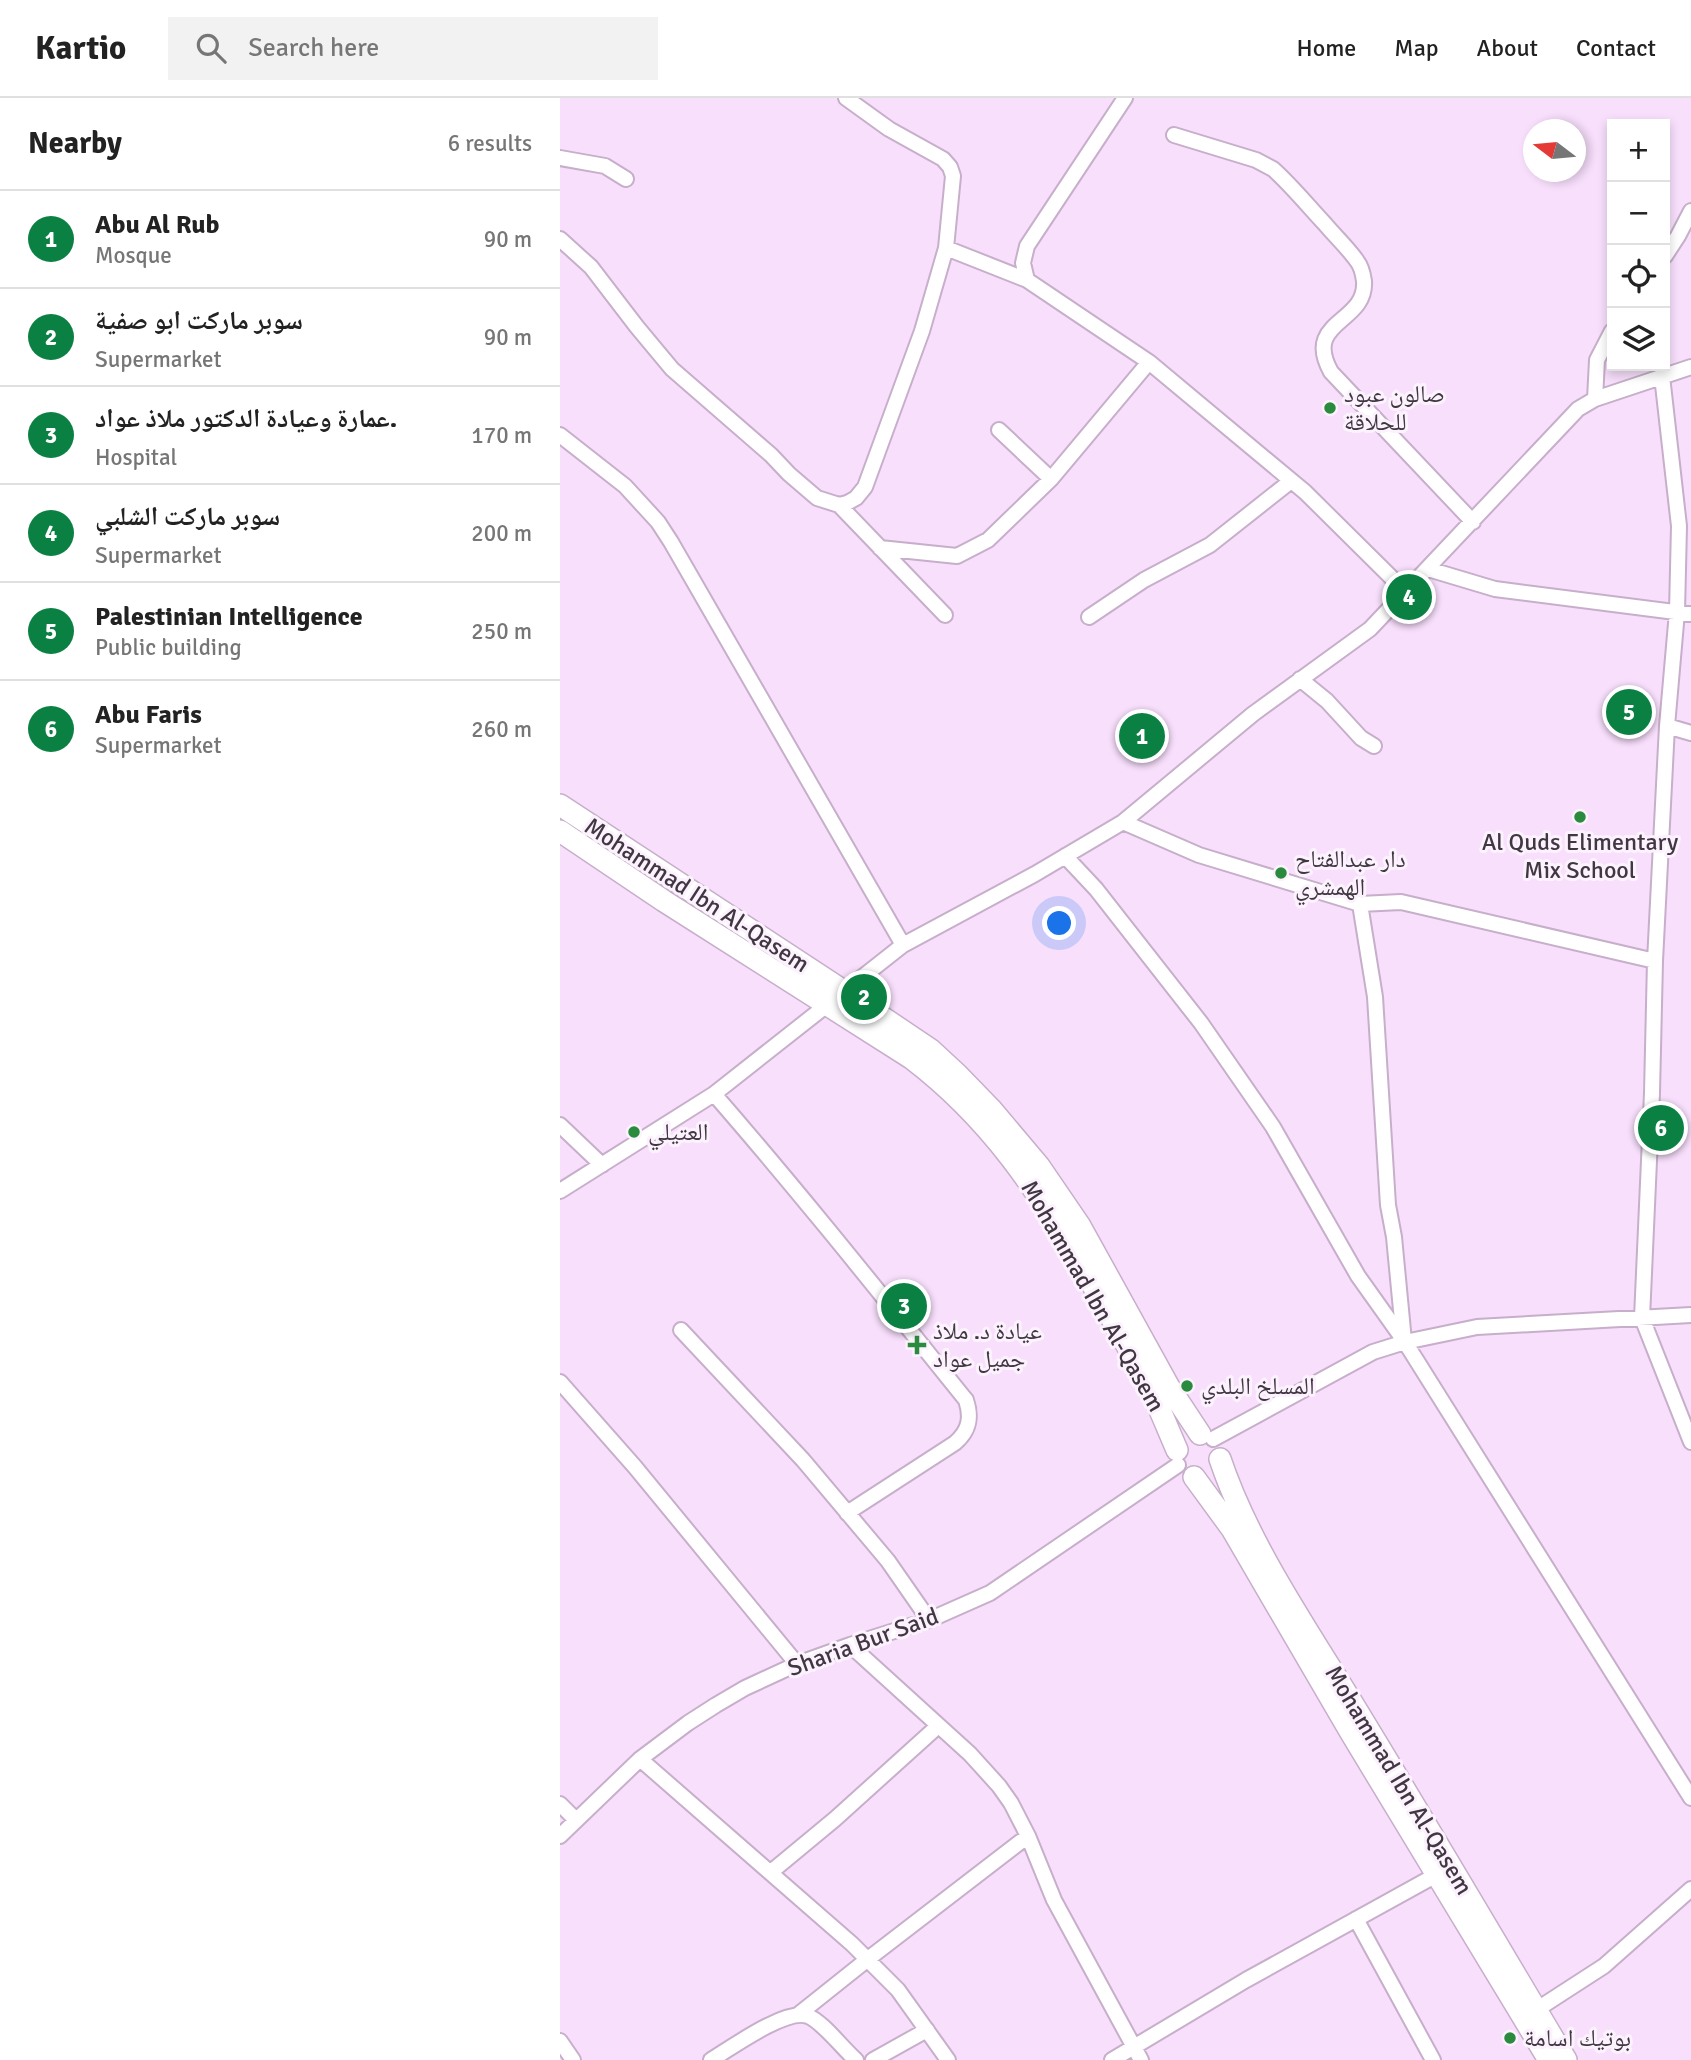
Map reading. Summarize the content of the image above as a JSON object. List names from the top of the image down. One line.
{"streets":{"main road":["Mohammad Ibn Al-Qasem"],"street":["Sharia Bur Said"]},"crossings":[["Mohammad Ibn Al-Qasem","Sharia Bur Said"]],"places":{"other":["صالون عبود للحلاقة","Al Quds Elimentary Mix School","دار عبدالفتاح الهمشري","العتيلي","المسلخ البلدي","بوتيك اسامة"],"health":["عيادة د. ملاذ جميل عواد"]},"north":"left","page":{"header":"Kartio","search":"Search here","nav":["Home","Map","About","Contact"],"heading":["Nearby","6 results"],"map_buttons":["+","−"],"list":[{"mark":"1","name":"Abu Al Rub","note":"Mosque","value":"90 m"},{"mark":"2","name":"سوبر ماركت ابو صفية","note":"Supermarket","value":"90 m"},{"mark":"3","name":"عمارة وعيادة الدكتور ملاذ عواد.","note":"Hospital","value":"170 m"},{"mark":"4","name":"سوبر ماركت الشلبي","note":"Supermarket","value":"200 m"},{"mark":"5","name":"Palestinian Intelligence","note":"Public building","value":"250 m"},{"mark":"6","name":"Abu Faris","note":"Supermarket","value":"260 m"}],"pins":["4","5","1","2","6","3"]}}
